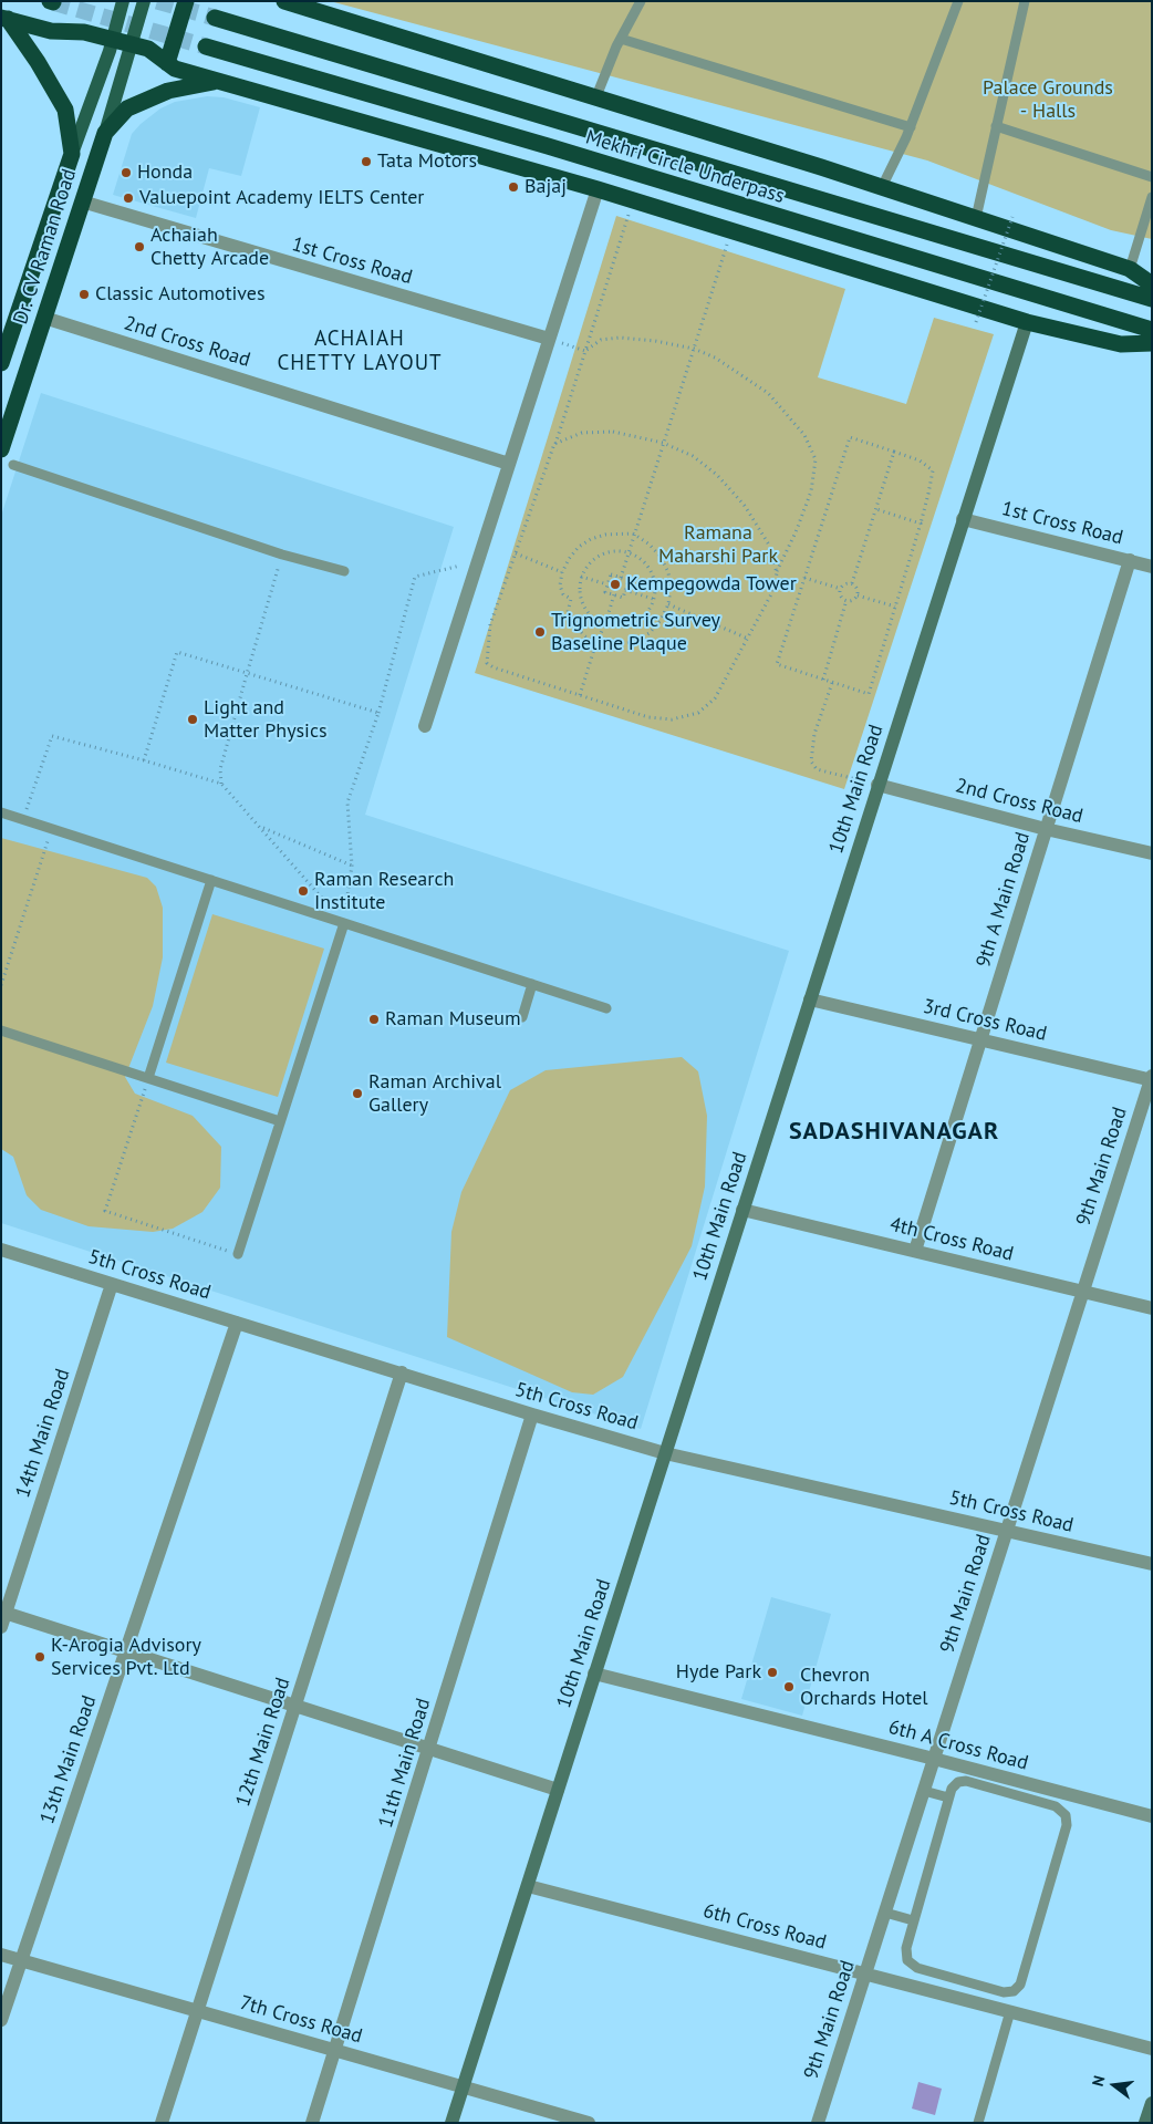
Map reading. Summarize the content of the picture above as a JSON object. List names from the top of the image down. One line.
{"streets":{"highway":["Mekhri Circle Underpass","Dr. CV Raman Road"],"street":["1st Cross Road","2nd Cross Road","10th Main Road","9th A Main Road","3rd Cross Road","9th Main Road","4th Cross Road","5th Cross Road","14th Main Road","12th Main Road","6th A Cross Road","13th Main Road","11th Main Road","6th Cross Road","7th Cross Road"]},"crossings":[["Dr. CV Raman Road","1st Cross Road"],["Dr. CV Raman Road","2nd Cross Road"],["1st Cross Road","10th Main Road"],["1st Cross Road","9th A Main Road"],["2nd Cross Road","10th Main Road"],["2nd Cross Road","9th A Main Road"],["10th Main Road","3rd Cross Road"],["10th Main Road","4th Cross Road"],["10th Main Road","5th Cross Road"],["10th Main Road","6th A Cross Road"],["10th Main Road","6th Cross Road"],["10th Main Road","7th Cross Road"],["9th A Main Road","3rd Cross Road"],["9th A Main Road","4th Cross Road"],["3rd Cross Road","9th Main Road"],["9th Main Road","4th Cross Road"],["9th Main Road","5th Cross Road"],["9th Main Road","6th A Cross Road"],["9th Main Road","6th Cross Road"],["5th Cross Road","14th Main Road"],["5th Cross Road","12th Main Road"],["5th Cross Road","13th Main Road"],["5th Cross Road","11th Main Road"],["12th Main Road","7th Cross Road"],["13th Main Road","7th Cross Road"],["11th Main Road","7th Cross Road"]],"districts":["ACHAIAH CHETTY LAYOUT","SADASHIVANAGAR"],"parks":["Palace Grounds - Halls","Ramana Maharshi Park"],"places":["Tata Motors","Honda","Bajaj","Valuepoint Academy IELTS Center","Achaiah Chetty Arcade","Classic Automotives","Kempegowda Tower","Trignometric Survey Baseline Plaque","Light and Matter Physics","Raman Research Institute","Raman Museum","Raman Archival Gallery","K-Arogia Advisory Services Pvt. Ltd","Hyde Park","Chevron Orchards Hotel"],"north":"left"}
